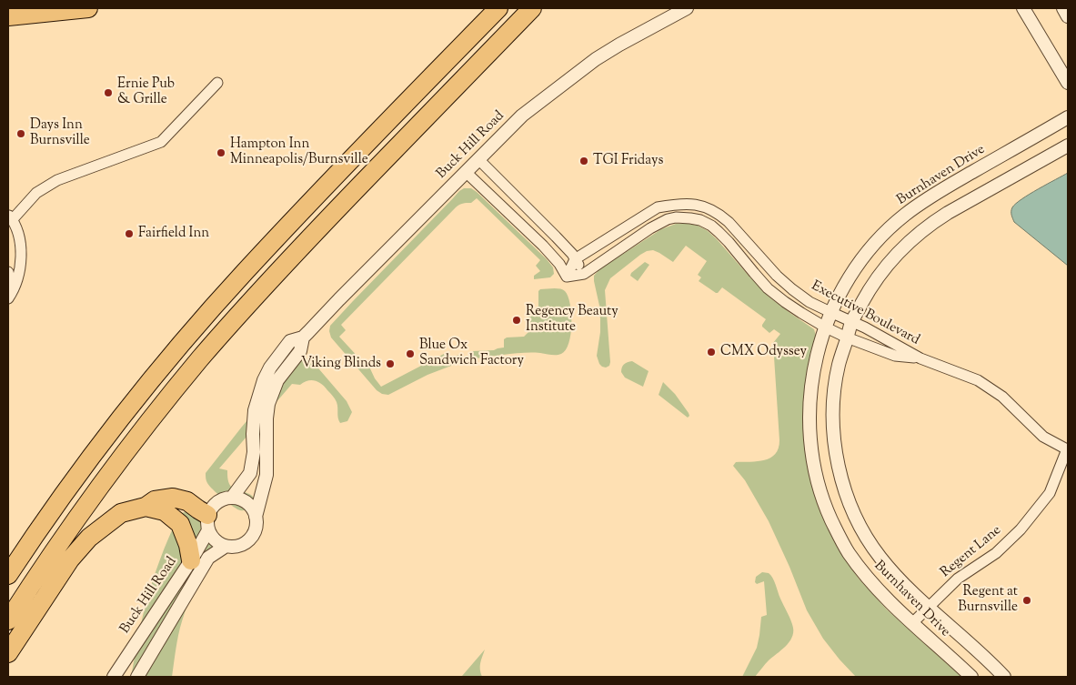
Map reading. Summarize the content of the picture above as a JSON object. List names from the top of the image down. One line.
{"streets":{"street":["Buck Hill Road","Burnhaven Drive","Executive Boulevard","Regent Lane"]},"crossings":[["Burnhaven Drive","Executive Boulevard"],["Burnhaven Drive","Regent Lane"],["Executive Boulevard","Regent Lane"]],"places":["Ernie Pub & Grille","Days Inn Burnsville","Hampton Inn Minneapolis/Burnsville","TGI Fridays","Fairfield Inn","Regency Beauty Institute","CMX Odyssey","Blue Ox Sandwich Factory","Viking Blinds","Regent at Burnsville"]}
